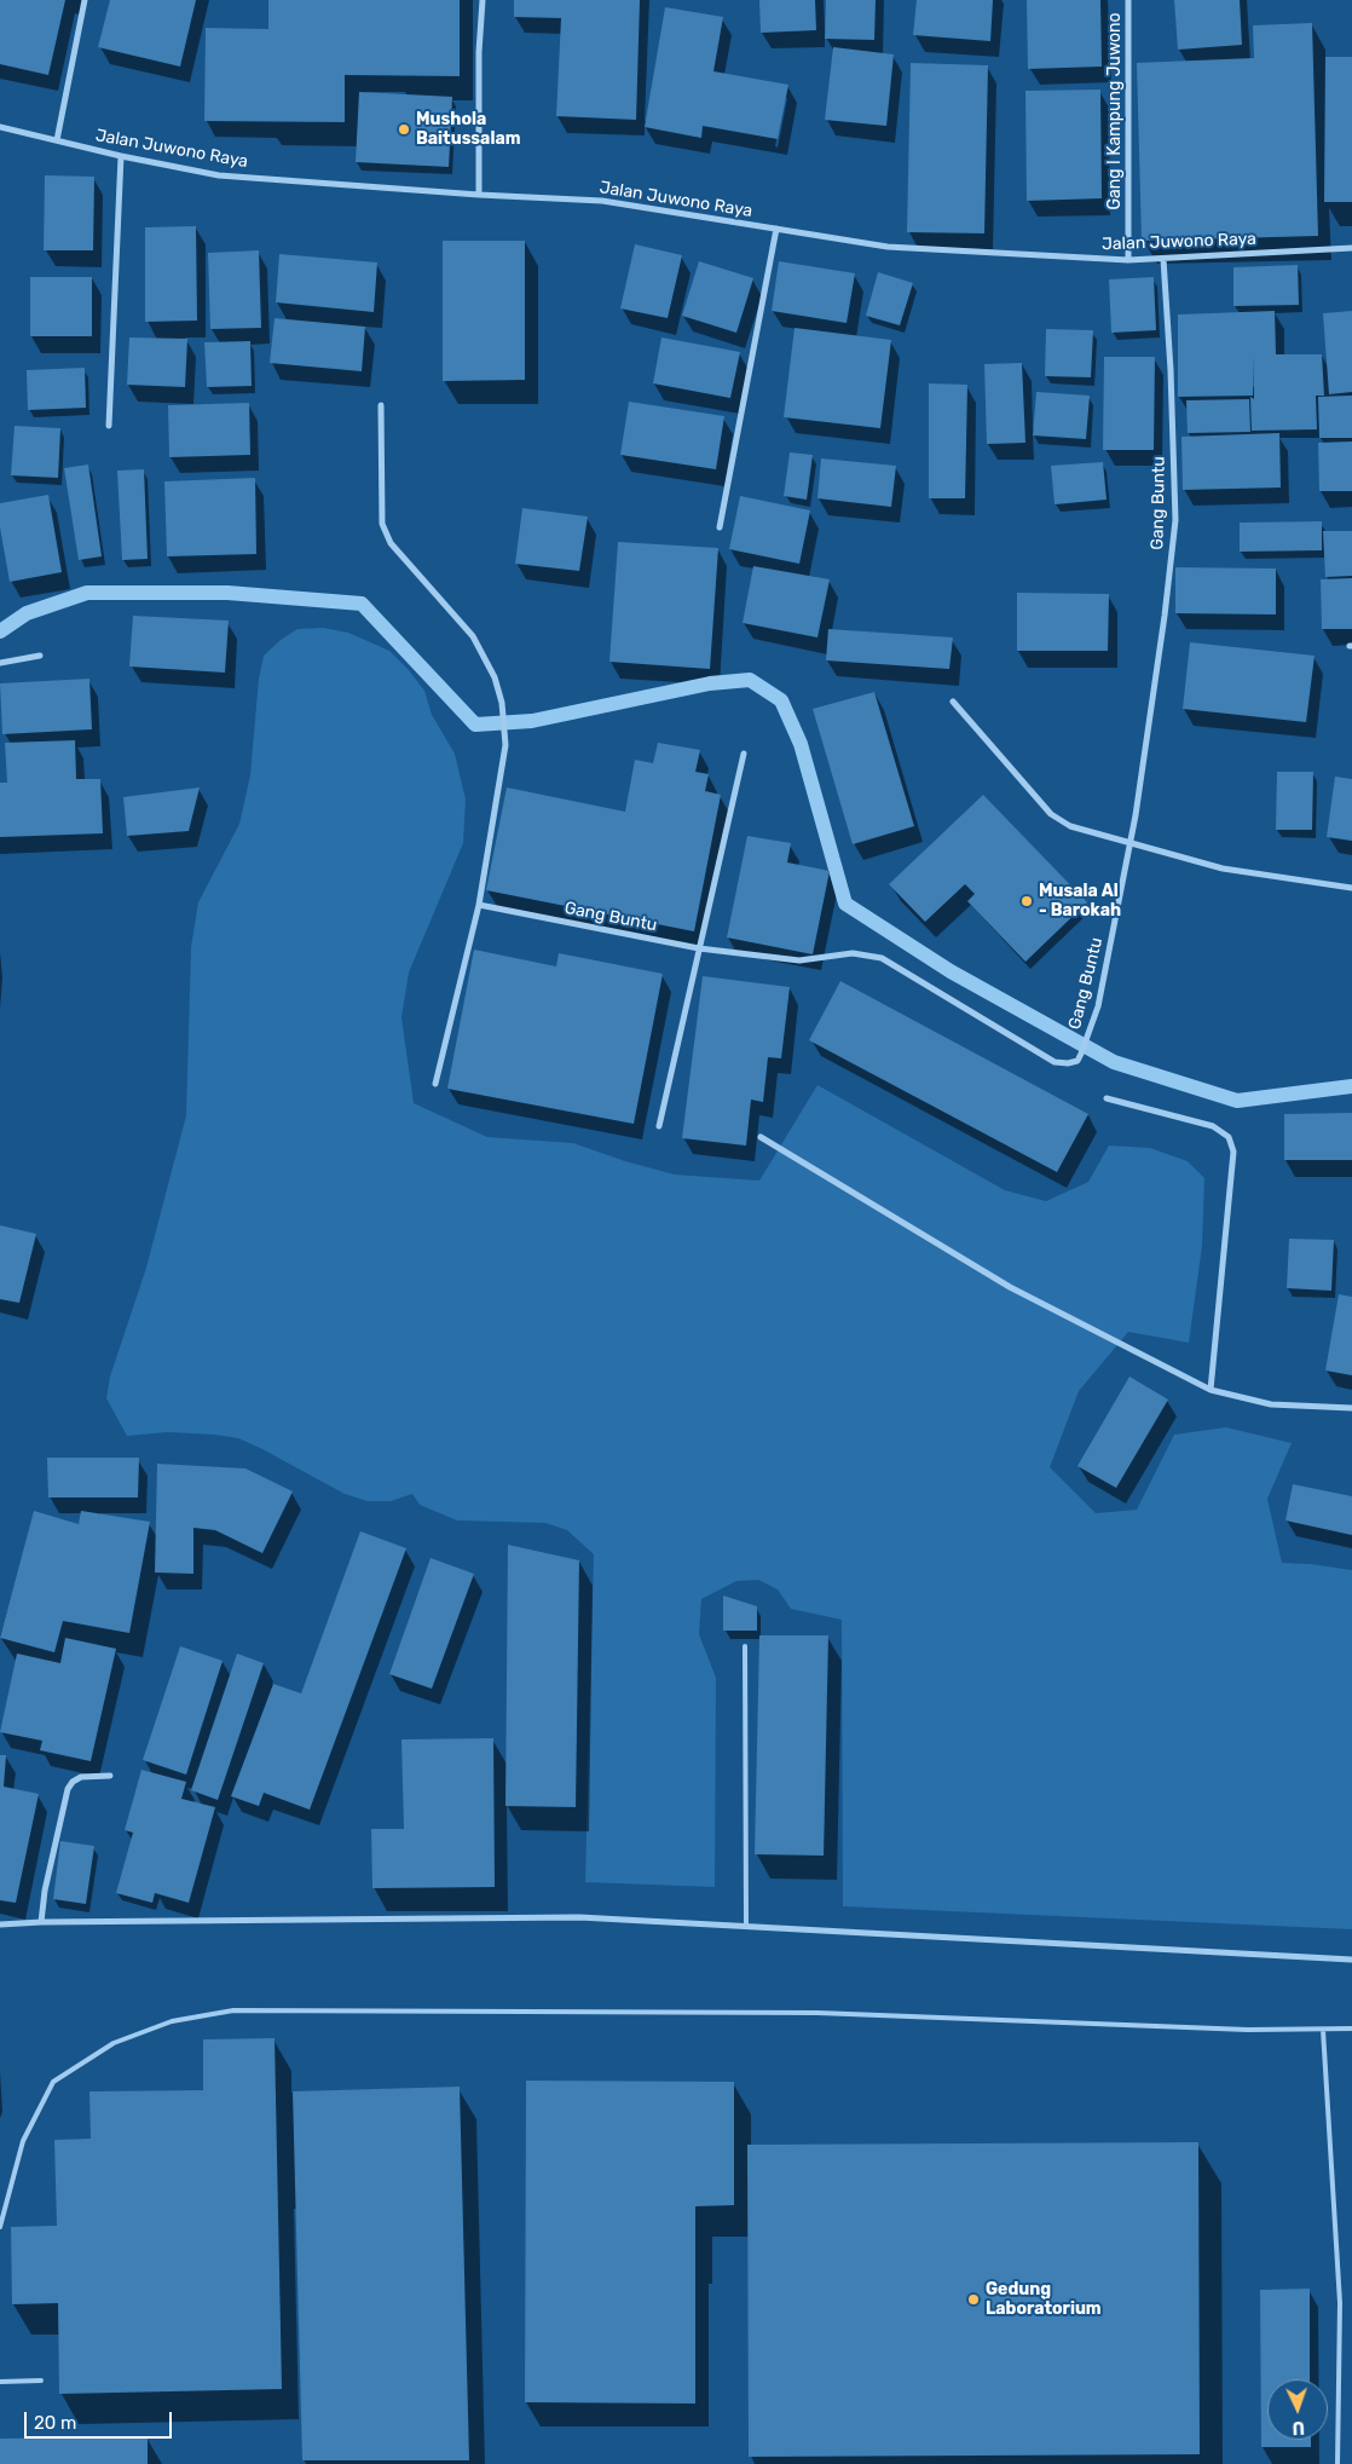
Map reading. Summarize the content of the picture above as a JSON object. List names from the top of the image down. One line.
{"streets":{"street":["Gang I Kampung Juwono","Jalan Juwono Raya","Gang Buntu"]},"crossings":[["Gang I Kampung Juwono","Jalan Juwono Raya"],["Jalan Juwono Raya","Gang Buntu"]],"places":["Mushola Baitussalam","Musala Al - Barokah","Gedung Laboratorium"],"scale_bar":"20 m","north":"bottom"}
